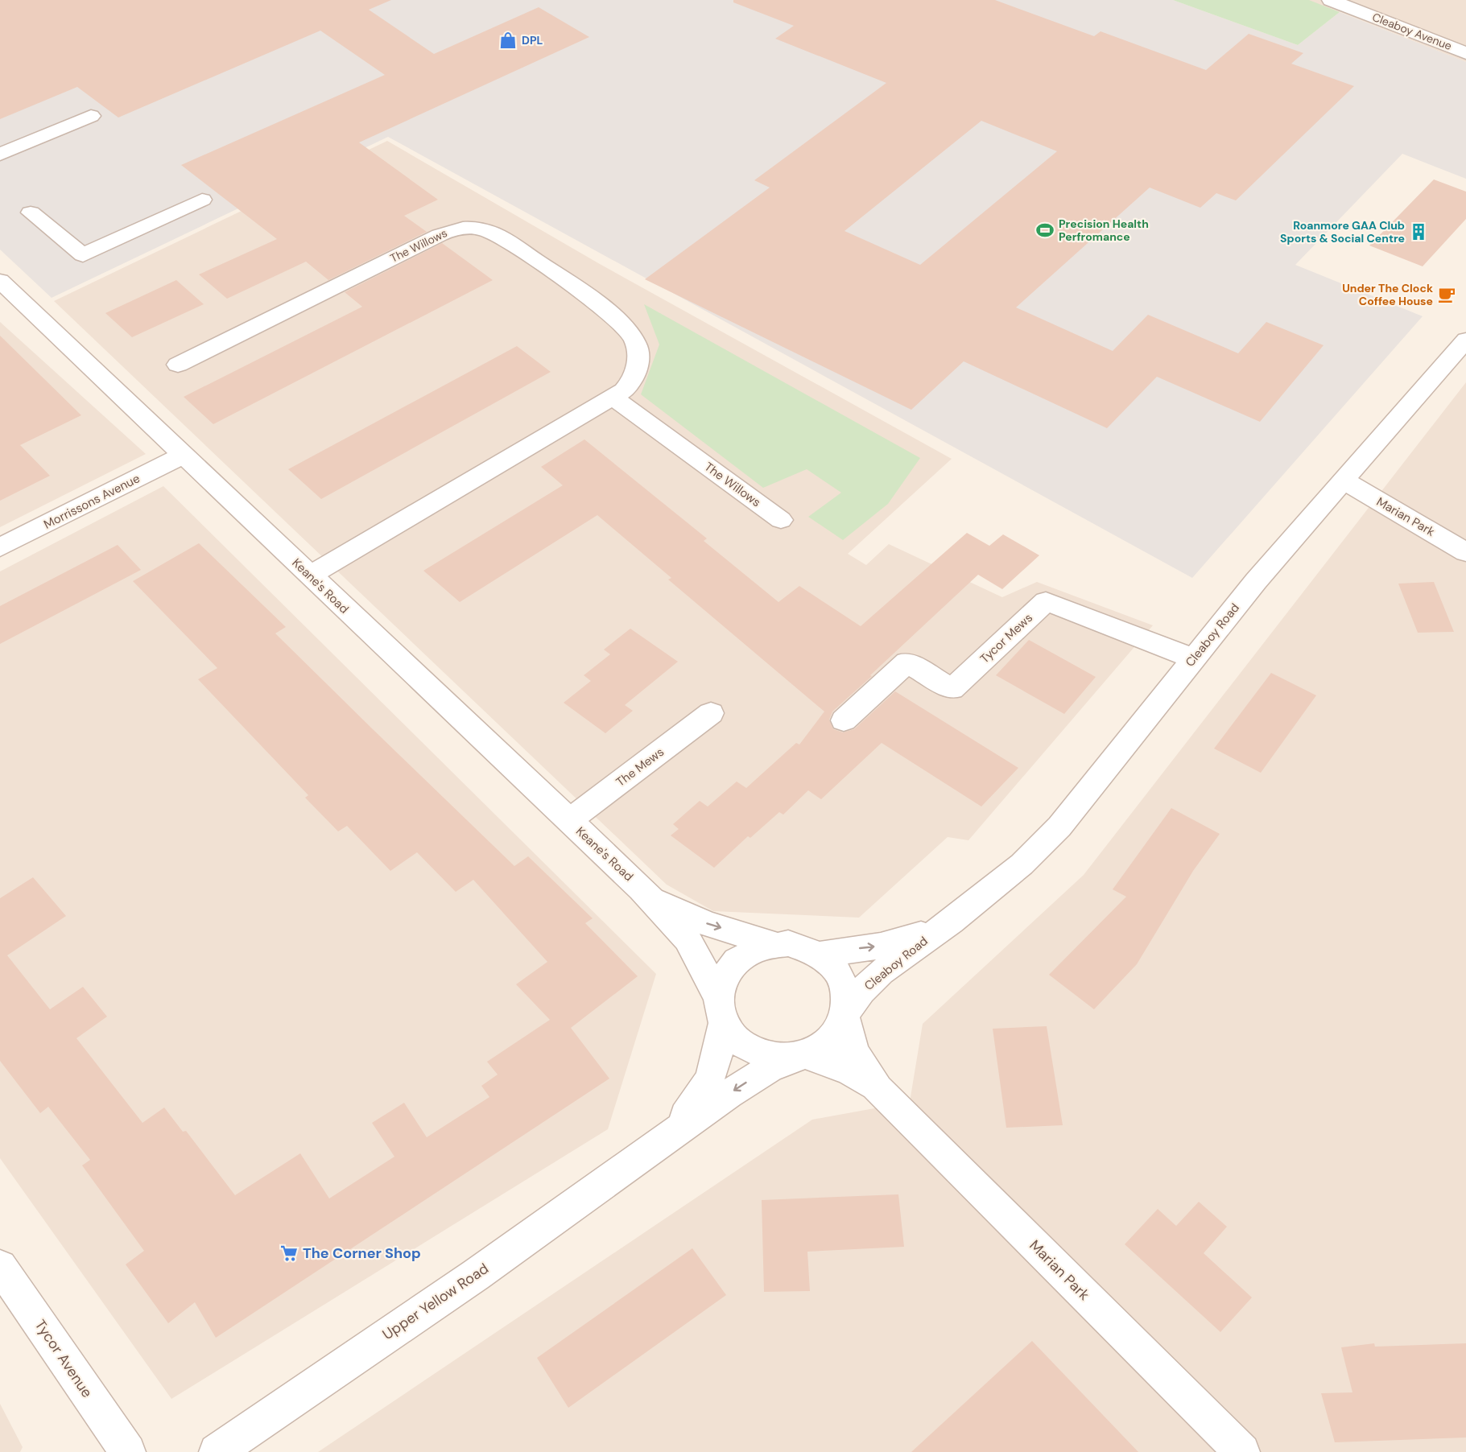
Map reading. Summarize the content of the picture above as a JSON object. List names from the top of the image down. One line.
{"streets":{"street":["Cleaboy Avenue","The Willows","Morrissons Avenue","Marian Park","Keane's Road","Cleaboy Road","Tycor Mews","The Mews","Upper Yellow Road","Tycor Avenue"]},"crossings":[["The Willows","Keane's Road"],["Morrissons Avenue","Keane's Road"],["Marian Park","Keane's Road"],["Marian Park","Cleaboy Road"],["Marian Park","Upper Yellow Road"],["Keane's Road","Cleaboy Road"],["Keane's Road","The Mews"],["Keane's Road","Upper Yellow Road"],["Cleaboy Road","Tycor Mews"],["Cleaboy Road","Upper Yellow Road"]],"places":{"shop":["DPL"],"sports":["Precision Health Perfromance"],"building":["Roanmore GAA Club Sports & Social Centre"],"cafe":["Under The Clock Coffee House"],"supermarket":["The Corner Shop"]}}
